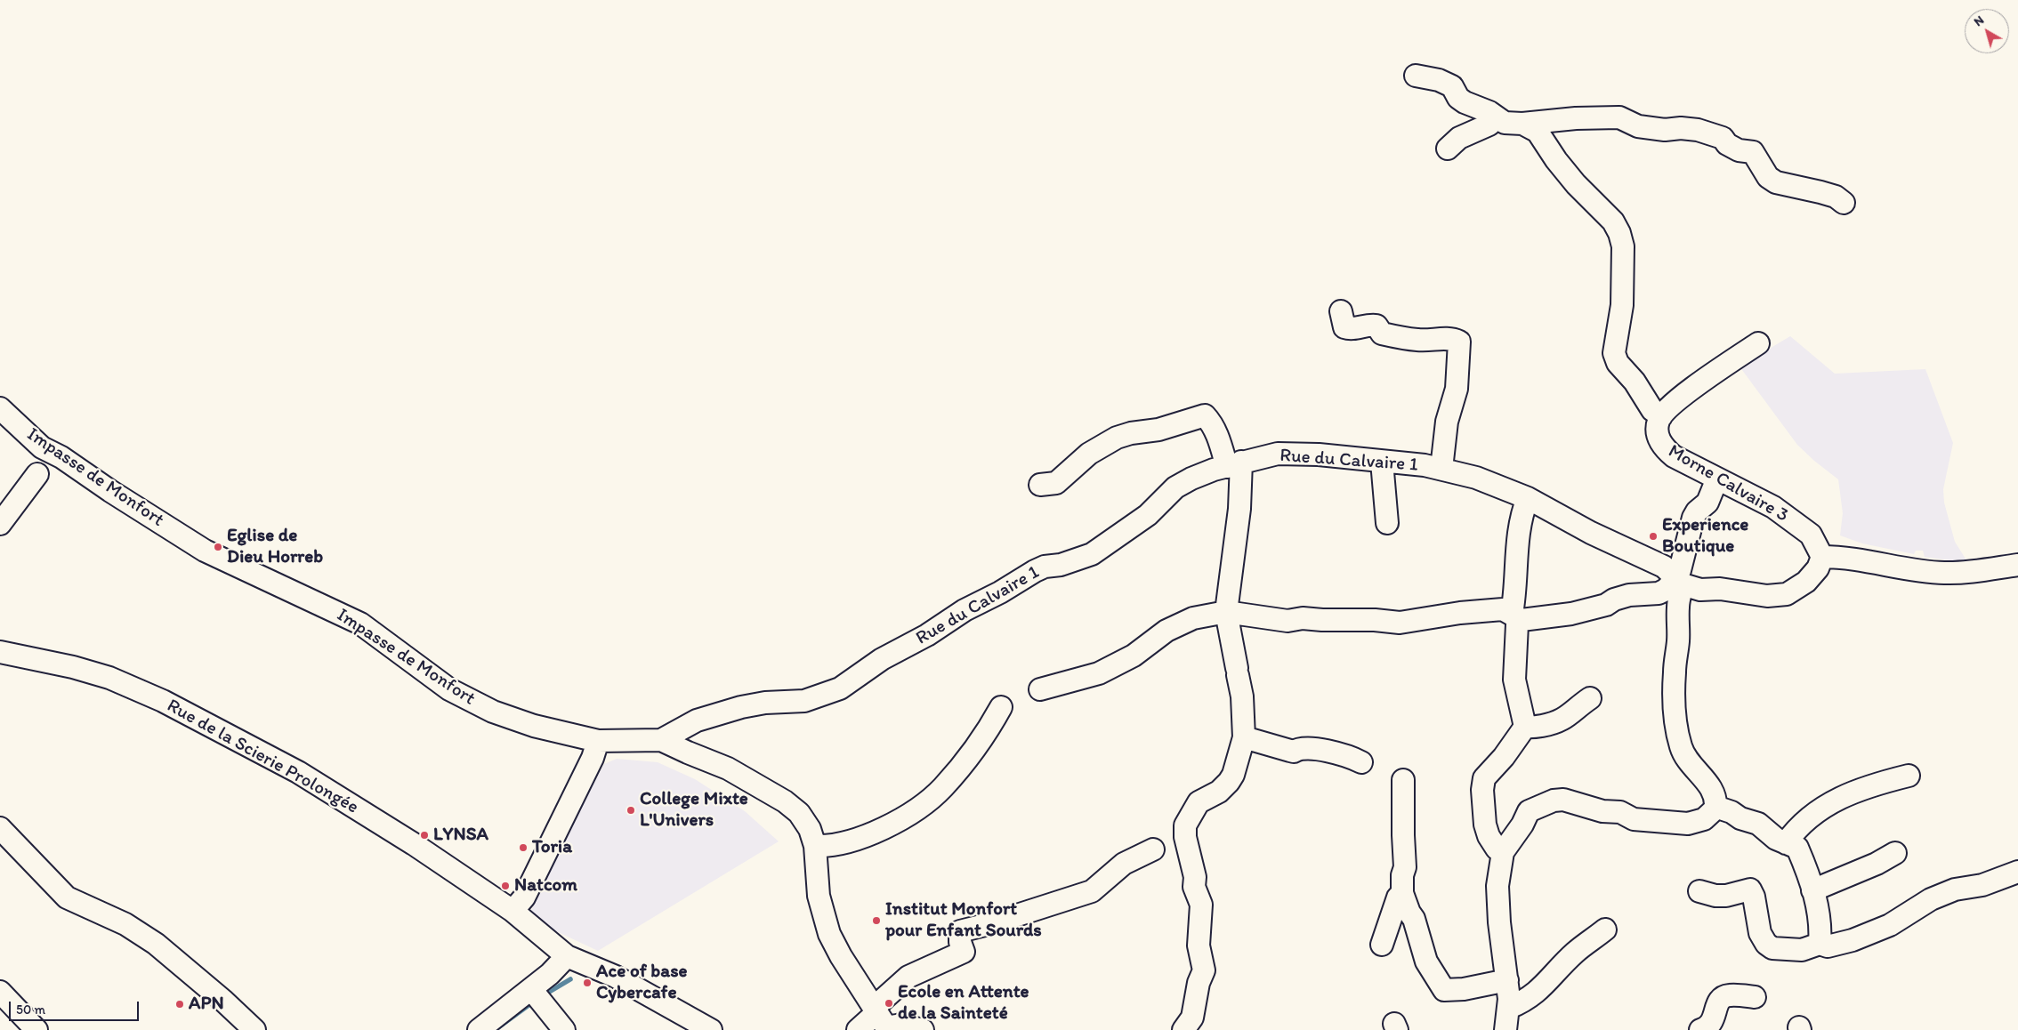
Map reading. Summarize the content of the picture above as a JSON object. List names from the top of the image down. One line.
{"streets":{"street":["Rue du Calvaire 1","Impasse de Monfort","Morne Calvaire 3","Rue de la Scierie Prolongée"]},"crossings":[["Rue du Calvaire 1","Impasse de Monfort"],["Rue du Calvaire 1","Morne Calvaire 3"]],"places":["Experience Boutique","Eglise de Dieu Horreb","College Mixte L'Univers","LYNSA","Toria","Natcom","Institut Monfort pour Enfant Sourds","Ace of base Cybercafe","Ecole en Attente de la Sainteté","APN"],"scale_bar":"50 m","north":"top left"}
